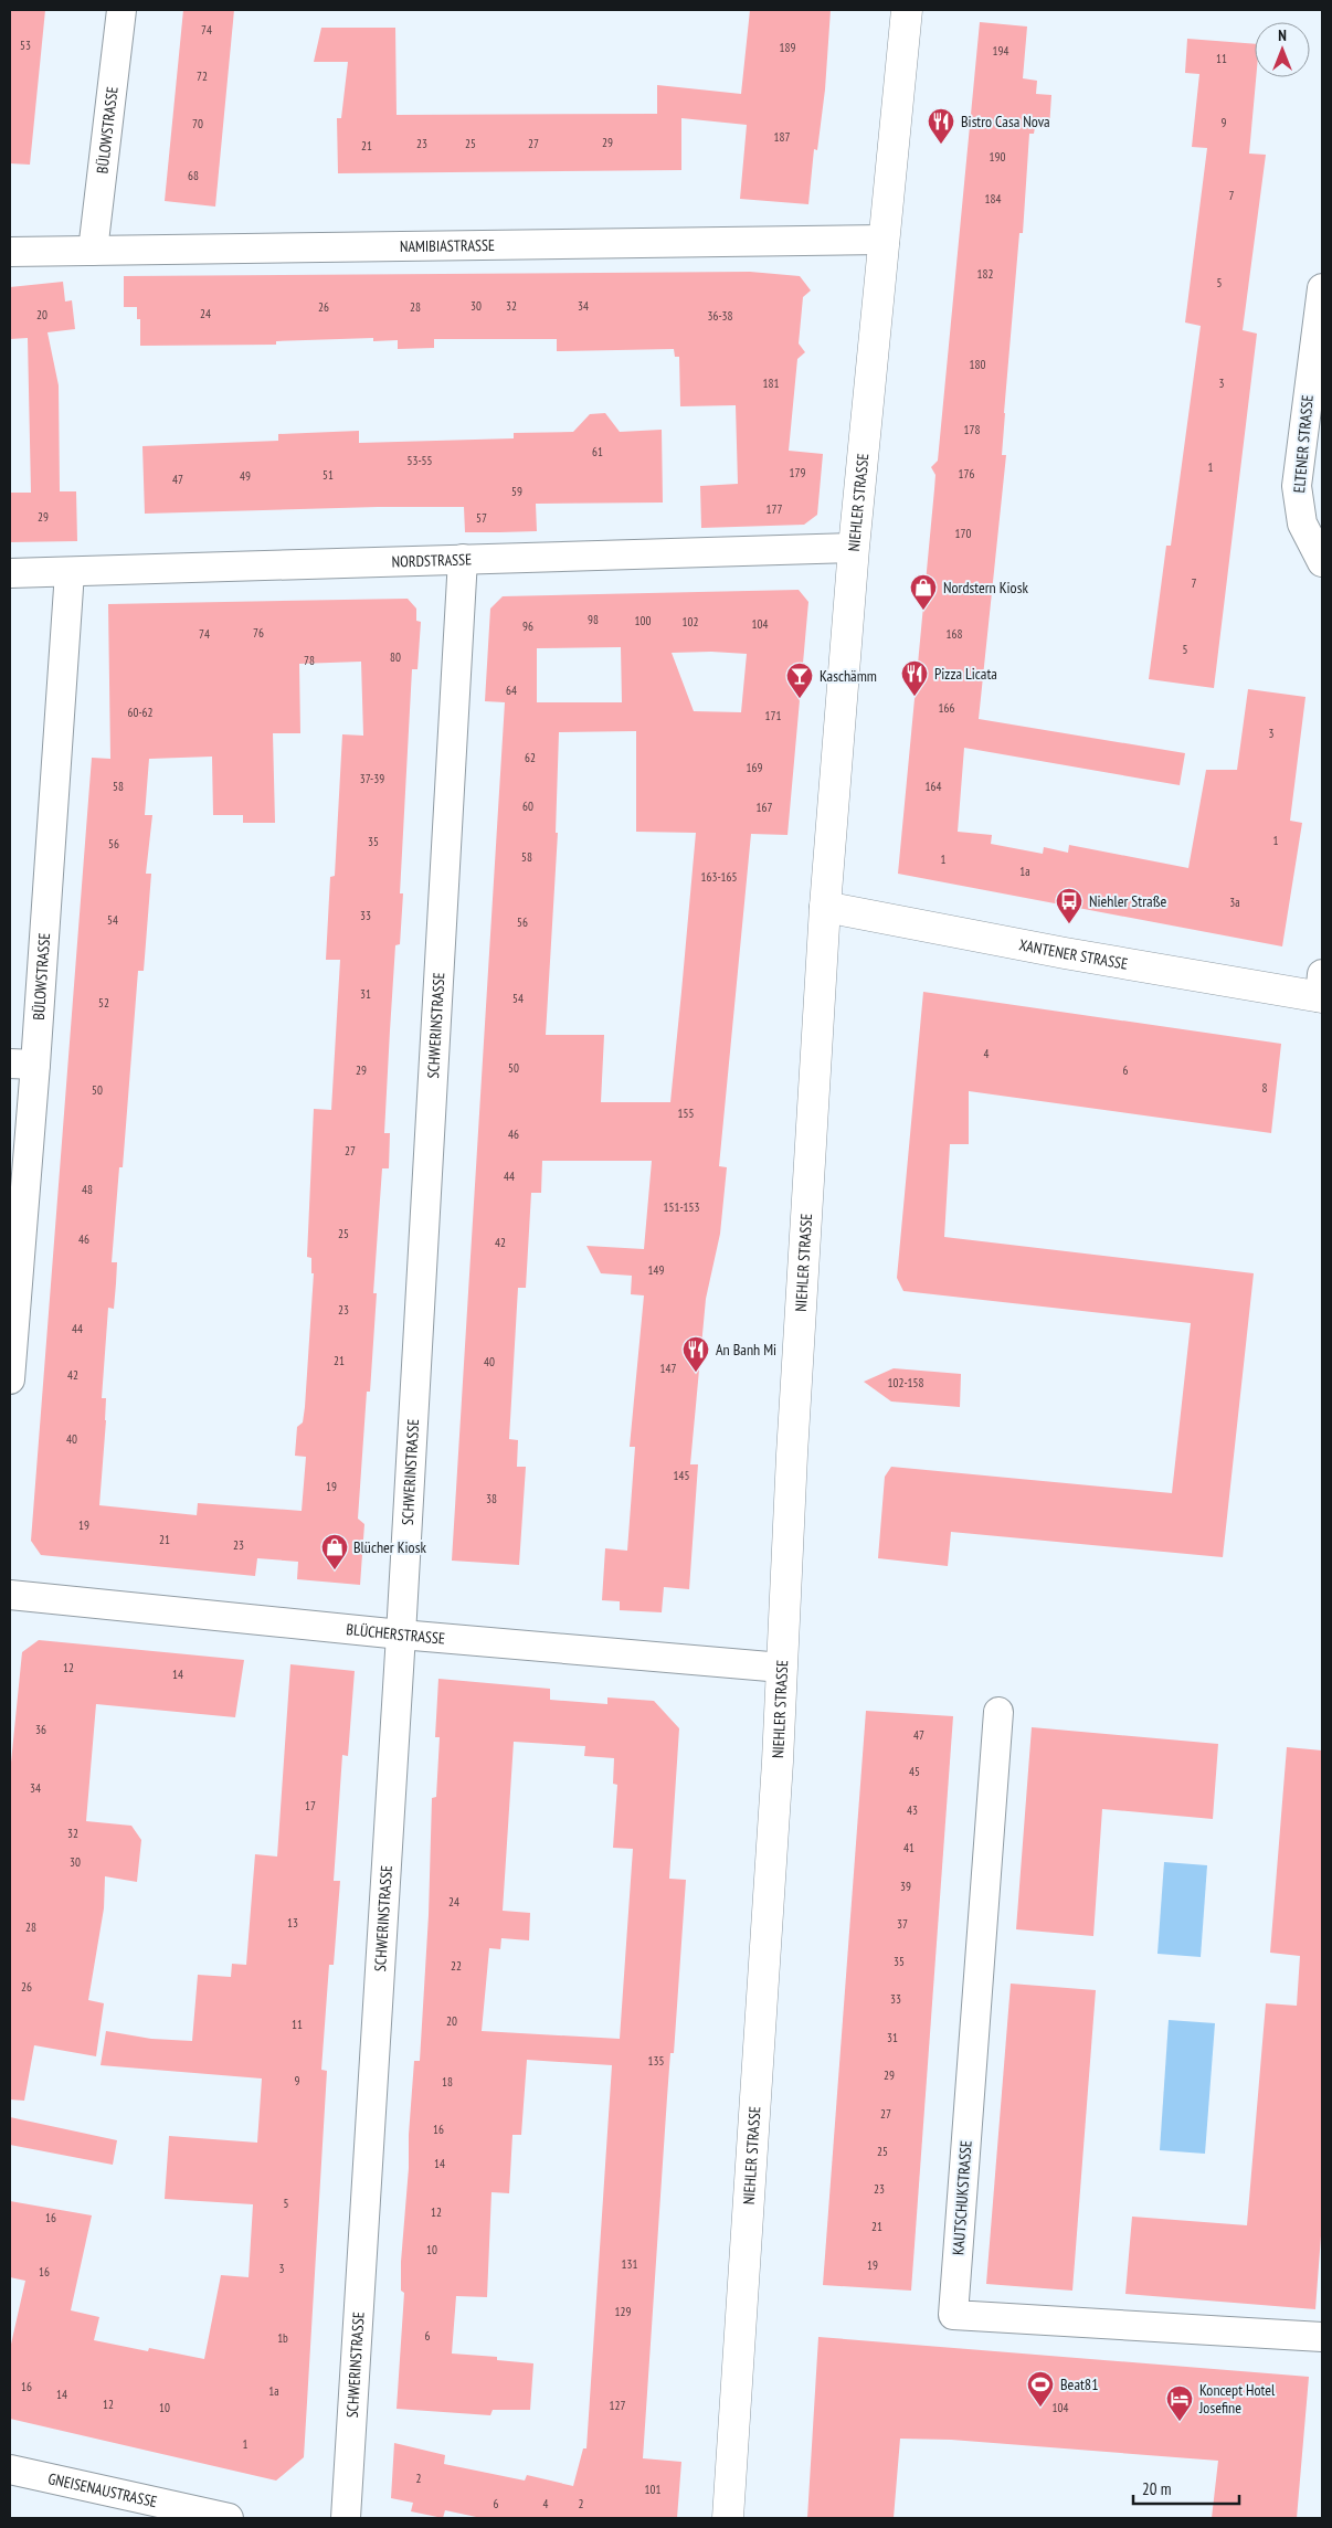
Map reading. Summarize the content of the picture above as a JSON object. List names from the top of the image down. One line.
{"streets":{"street":["BÜLOWSTRASSE","NAMIBIASTRASSE","ELTENER STRASSE","NIEHLER STRASSE","NORDSTRASSE","XANTENER STRASSE","SCHWERINSTRASSE","BLÜCHERSTRASSE","KAUTSCHUKSTRASSE","GNEISENAUSTRASSE"]},"crossings":[["BÜLOWSTRASSE","NAMIBIASTRASSE"],["BÜLOWSTRASSE","NORDSTRASSE"],["NAMIBIASTRASSE","NIEHLER STRASSE"],["NIEHLER STRASSE","NORDSTRASSE"],["NIEHLER STRASSE","XANTENER STRASSE"],["NIEHLER STRASSE","BLÜCHERSTRASSE"],["NORDSTRASSE","SCHWERINSTRASSE"],["SCHWERINSTRASSE","BLÜCHERSTRASSE"]],"places":{"restaurant":["Bistro Casa Nova","Pizza Licata","An Banh Mi"],"shop":["Nordstern Kiosk","Blücher Kiosk"],"bar":["Kaschämm"],"bus stop":["Niehler Straße"],"sports":["Beat81"],"hotel":["Koncept Hotel Josefine"]},"house_numbers":["74","53","189","194","11","72","9","70","187","29","23","25","27","21","190","68","7","184","182","5","30","32","34","26","28","24","20","36-38","180","181","3","178","61","53-55","1","179","176","51","49","47","59","177","29","57","170","7","98","100","102","104","96","76","74","168","5","80","78","64","166","60-62","171","3","62","169","37-39","58","164","60","167","1","35","56","58","1","1a","163-165","3a","33","54","56","31","54","52","4","50","29","6","8","50","155","46","27","44","48","151-153","25","46","42","149","23","44","21","40","147","42","102-158","40","145","19","38","19","21","23","12","14","36","47","45","34","17","43","32","41","30","39","24","13","37","28","35","22","26","33","20","11","31","135","29","9","18","27","16","25","14","23","5","12","16","21","10","131","19","3","16","129","6","1b","16","1a","14","12","127","10","104","1","2","101","6","4","2"],"scale_bar":"20 m","north":"top"}
